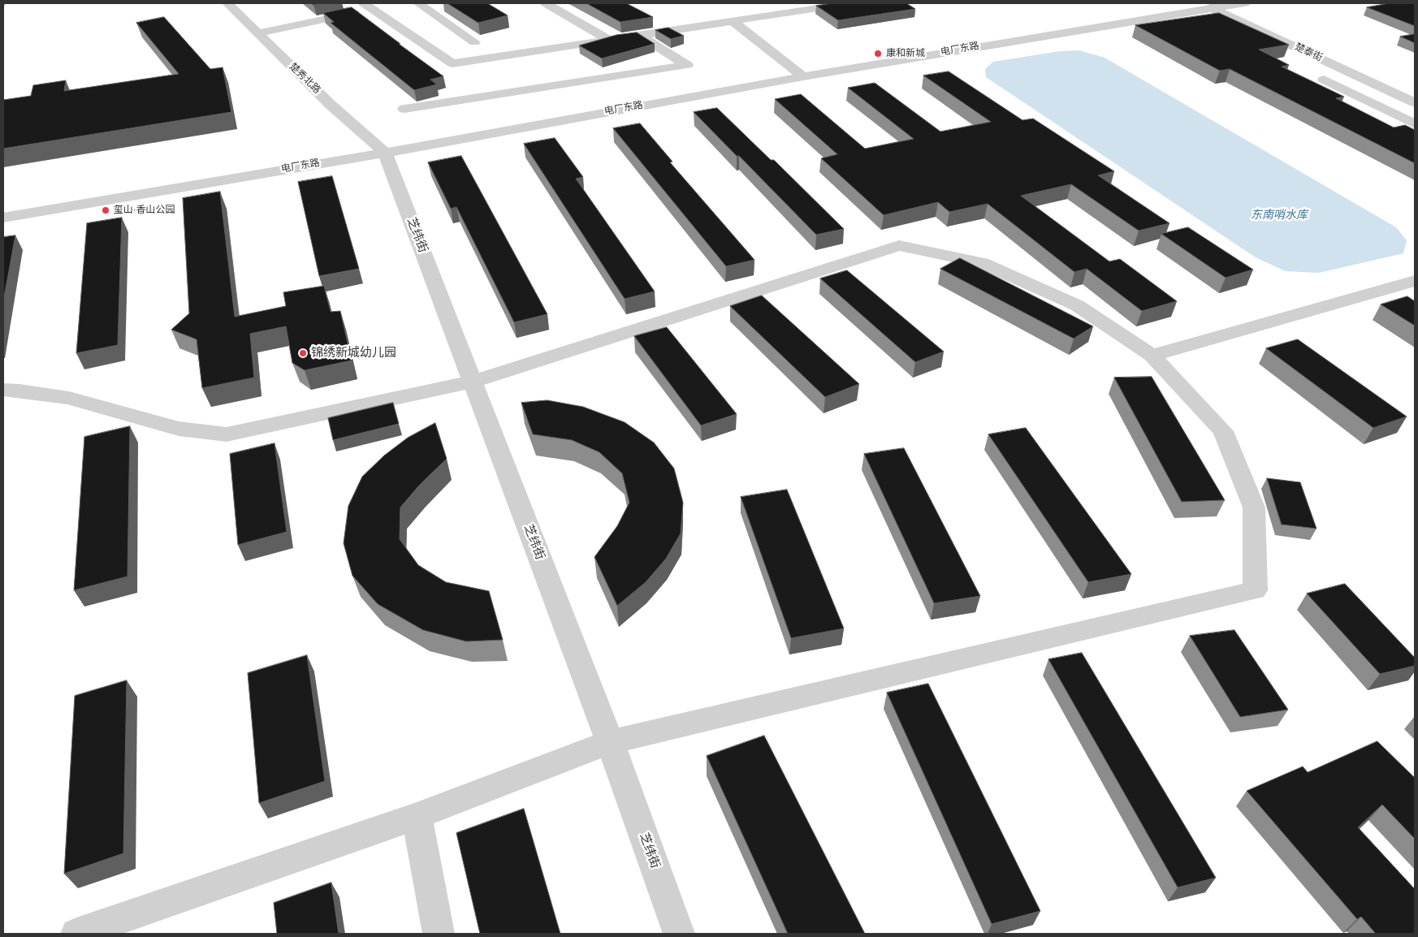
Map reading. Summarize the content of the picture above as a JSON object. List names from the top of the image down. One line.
{"streets":{"street":["电厂东路","楚泰街","楚秀北路","芝纬街"]},"crossings":[["电厂东路","楚泰街"],["电厂东路","楚秀北路"],["电厂东路","芝纬街"],["楚秀北路","芝纬街"]],"water":["东南哨水库"],"places":["康和新城","玺山·香山公园","锦绣新城幼儿园"]}
